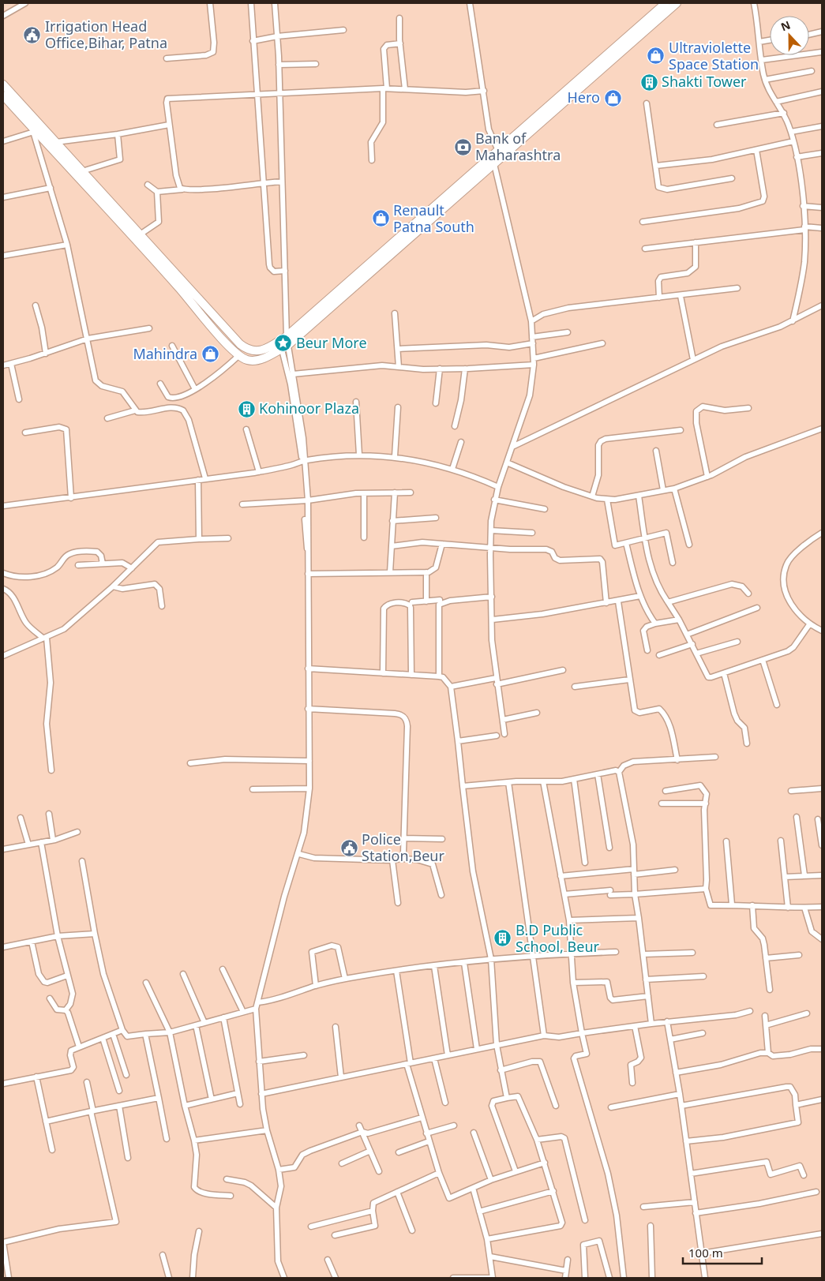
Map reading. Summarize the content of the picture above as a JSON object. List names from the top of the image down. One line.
{"places":{"public building":["Irrigation Head Office,Bihar, Patna","Police Station,Beur"],"shop":["Ultraviolette Space Station","Hero","Renault Patna South","Mahindra"],"building":["Shakti Tower","Kohinoor Plaza","B.D Public School, Beur"],"bank":["Bank of Maharashtra"],"place":["Beur More"]},"scale_bar":"100 m","north":"top"}
